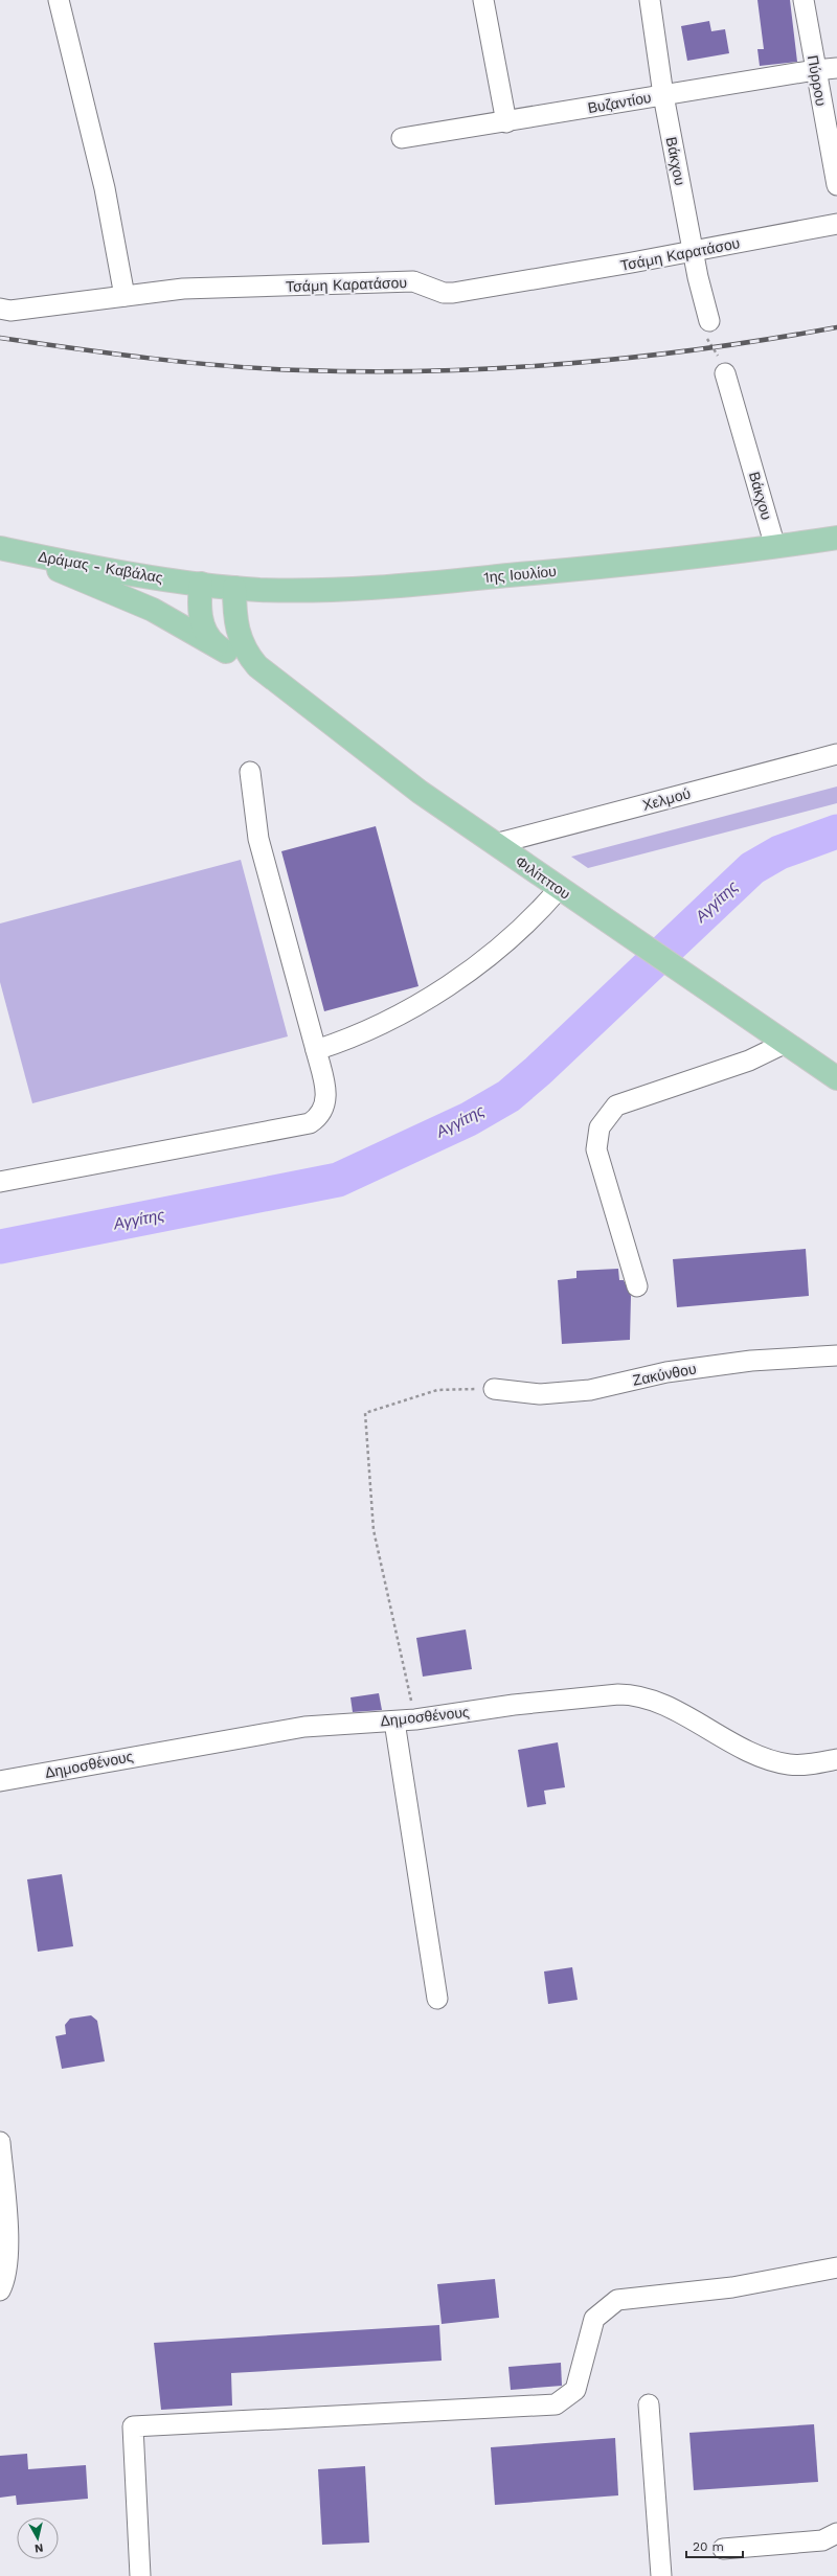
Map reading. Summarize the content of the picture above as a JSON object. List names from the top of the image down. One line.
{"streets":{"main road":["Δράμας - Καβάλας","1ης Ιουλίου","Φιλίππου"],"street":["Πύρρου","Βυζαντίου","Βάκχου","Τσάμη Καρατάσου","Χελμού","Ζακύνθου","Δημοσθένους"]},"crossings":[["Πύρρου","Βυζαντίου"],["Βυζαντίου","Βάκχου"],["Βάκχου","Τσάμη Καρατάσου"],["Βάκχου","1ης Ιουλίου"],["Δράμας - Καβάλας","1ης Ιουλίου"],["Δράμας - Καβάλας","Φιλίππου"],["1ης Ιουλίου","Φιλίππου"],["Χελμού","Φιλίππου"]],"water":["Αγγίτης"],"scale_bar":"20 m","north":"bottom"}
